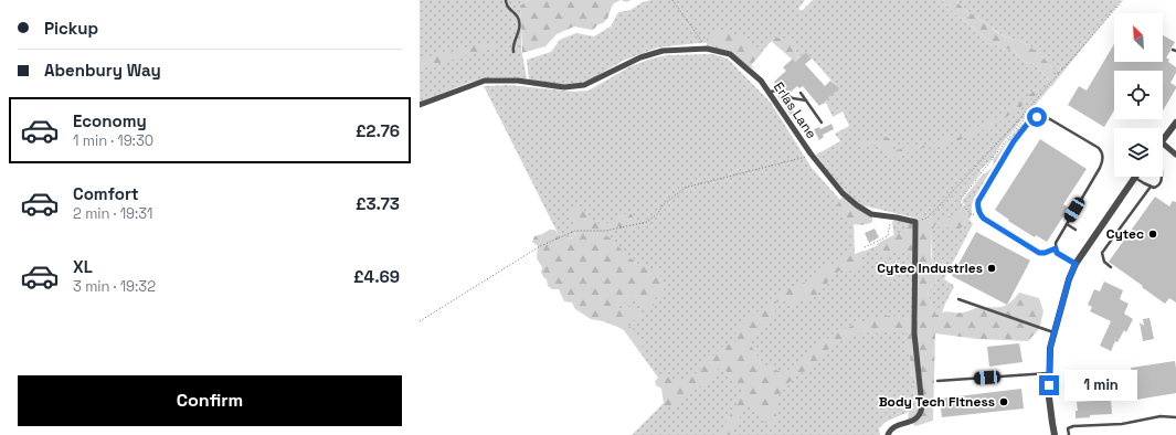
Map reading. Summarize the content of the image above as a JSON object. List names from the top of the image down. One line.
{"streets":{"street":["Erlas Lane"]},"places":["Cytec","Cytec Industries","Body Tech Fitness"],"north":"top left","page":{"banner":["Pickup","Abenbury Way"],"list":[{"name":"Economy","note":"1 min · 19:30","value":"£2.76"},{"name":"Comfort","note":"2 min · 19:31","value":"£3.73"},{"name":"XL","note":"3 min · 19:32","value":"£4.69"}],"buttons":"Confirm","bubble":"1 min"}}
